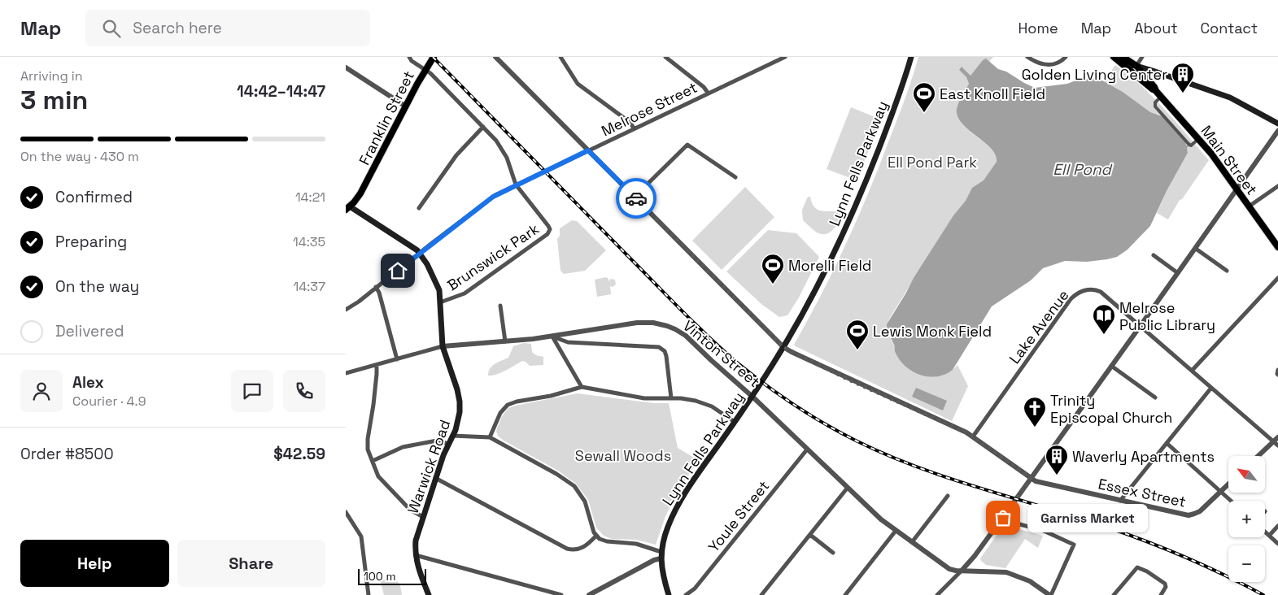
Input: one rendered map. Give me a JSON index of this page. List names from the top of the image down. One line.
{"streets":{"main road":["Franklin Street","Main Street","Lynn Fells Parkway","Warwick Road"],"street":["Melrose Street","Brunswick Park","Lake Avenue","Vinton Street","Essex Street","Youle Street"]},"crossings":[["Melrose Street","Brunswick Park"],["Melrose Street","Essex Street"],["Lynn Fells Parkway","Vinton Street"],["Lynn Fells Parkway","Essex Street"],["Lake Avenue","Essex Street"],["Vinton Street","Warwick Road"],["Vinton Street","Youle Street"]],"water":["Ell Pond"],"parks":["Ell Pond Park","Sewall Woods"],"places":{"building":["Golden Living Center","Waverly Apartments"],"sports":["East Knoll Field","Morelli Field","Lewis Monk Field"],"library":["Melrose Public Library"],"church":["Trinity Episcopal Church"],"other":["Garniss Market"]},"scale_bar":"100 m","north":"top left","page":{"header":"Map","search":"Search here","nav":["Home","Map","About","Contact"],"heading":["3 min","Arriving in","14:42–14:47"],"panel":["Alex","Courier · 4.9","Order #8500","$42.59"],"bar":"On the way · 430 m","list":[["Confirmed","14:21"],["Preparing","14:35"],["On the way","14:37"],"Delivered"],"map_buttons":["+","−"],"bubble":"Garniss Market","buttons":["Help","Share"],"scale":"100 m"}}
